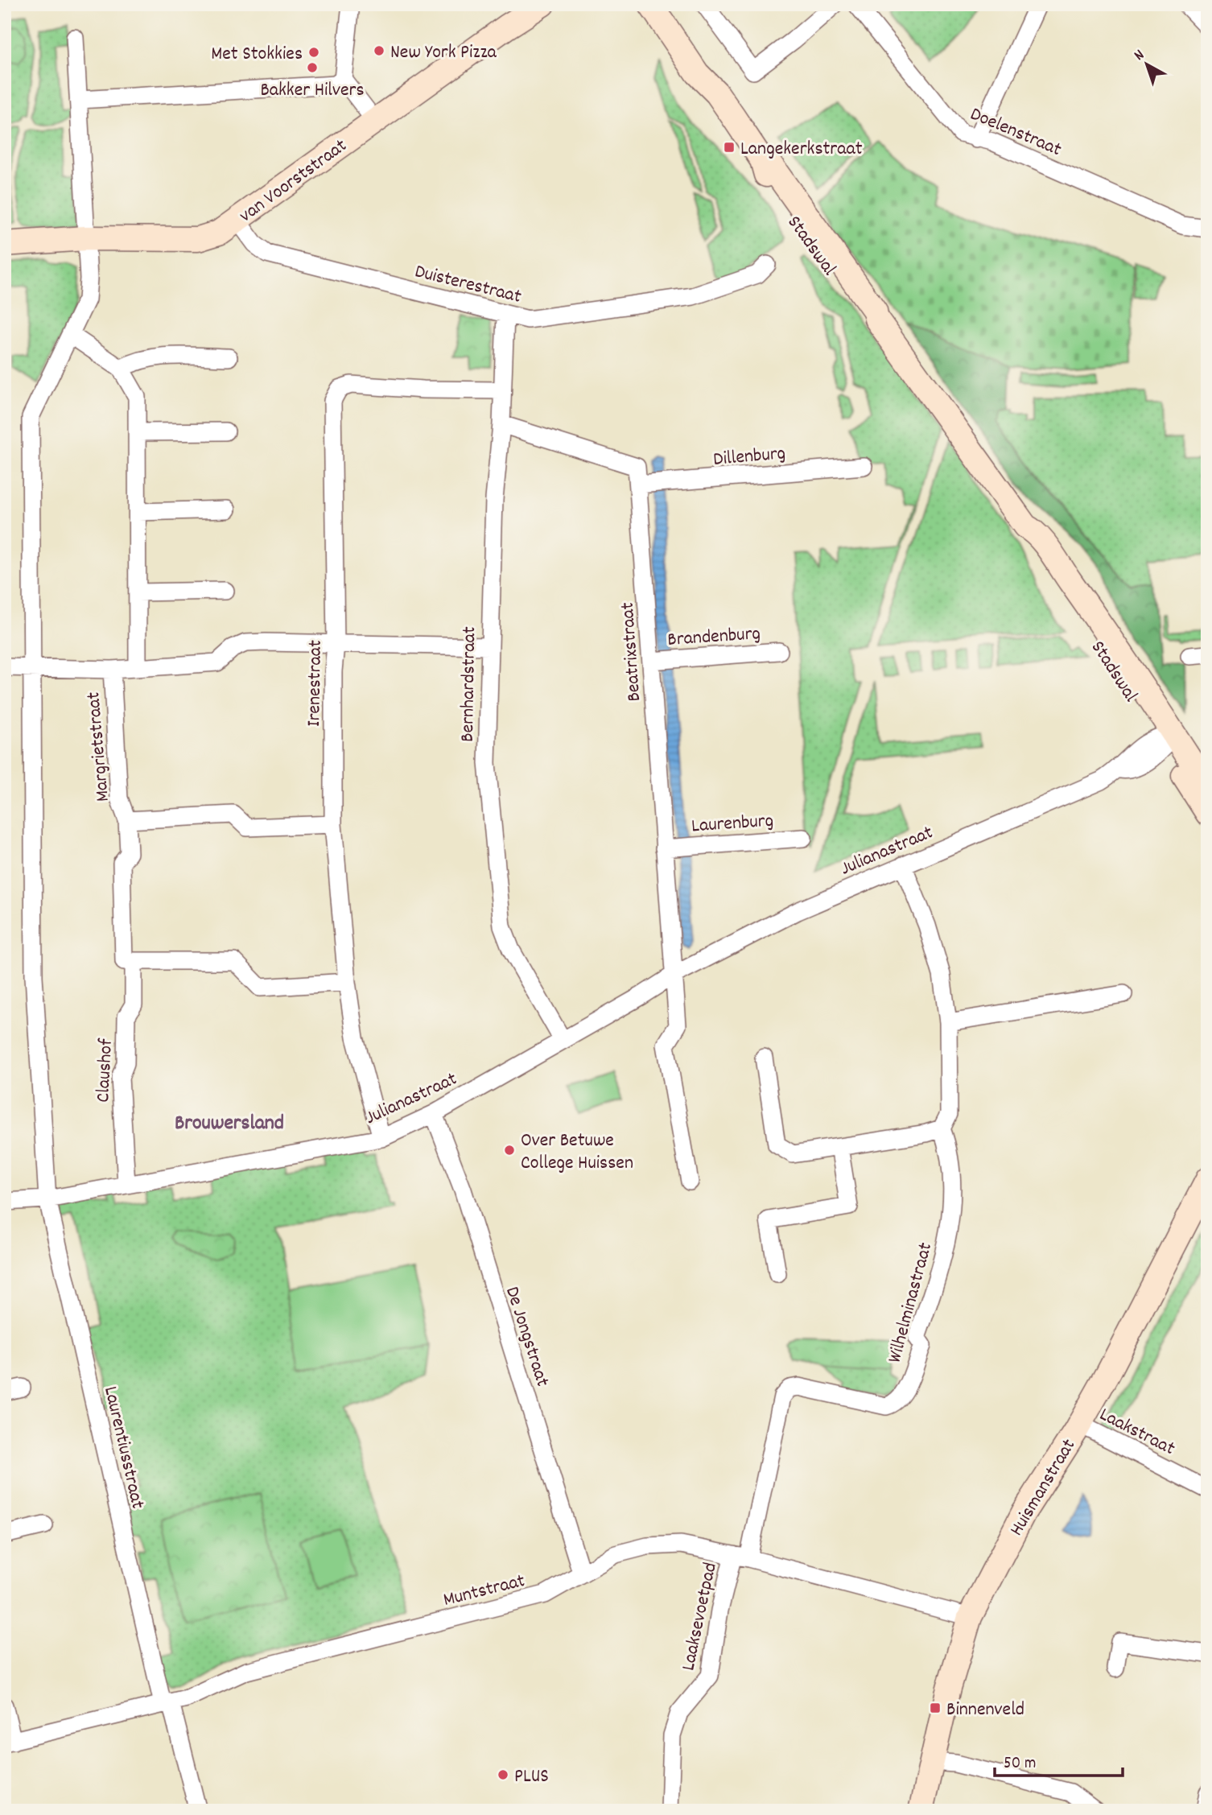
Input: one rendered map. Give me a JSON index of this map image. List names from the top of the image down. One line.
{"streets":{"street":["Doelenstraat","van Voorststraat","Stadswal","Duisterestraat","Dillenburg","Brandenburg","Beatrixstraat","Irenestraat","Bernhardstraat","Margrietstraat","Laurenburg","Julianastraat","Claushof","Wilhelminastraat","De Jongstraat","Laakstraat","Laurentiusstraat","Huismanstraat","Muntstraat","Laaksevoetpad"]},"crossings":[["van Voorststraat","Duisterestraat"],["van Voorststraat","Laurentiusstraat"],["Stadswal","Julianastraat"],["Duisterestraat","Bernhardstraat"],["Dillenburg","Beatrixstraat"],["Brandenburg","Beatrixstraat"],["Beatrixstraat","Bernhardstraat"],["Beatrixstraat","Laurenburg"],["Beatrixstraat","Julianastraat"],["Irenestraat","Bernhardstraat"],["Irenestraat","Margrietstraat"],["Irenestraat","Julianastraat"],["Bernhardstraat","Margrietstraat"],["Bernhardstraat","Julianastraat"],["Margrietstraat","Claushof"],["Margrietstraat","Laurentiusstraat"],["Julianastraat","Claushof"],["Julianastraat","De Jongstraat"],["Julianastraat","Laurentiusstraat"],["Wilhelminastraat","Muntstraat"],["Wilhelminastraat","Laaksevoetpad"],["De Jongstraat","Muntstraat"],["Laakstraat","Huismanstraat"],["Laurentiusstraat","Muntstraat"],["Huismanstraat","Muntstraat"],["Muntstraat","Laaksevoetpad"]],"districts":["Brouwersland"],"places":{"other":["New York Pizza","Met Stokkies","Bakker Hilvers","Over Betuwe College Huissen","PLUS"],"transit":["Langekerkstraat","Binnenveld"]},"scale_bar":"50 m","north":"top left"}
